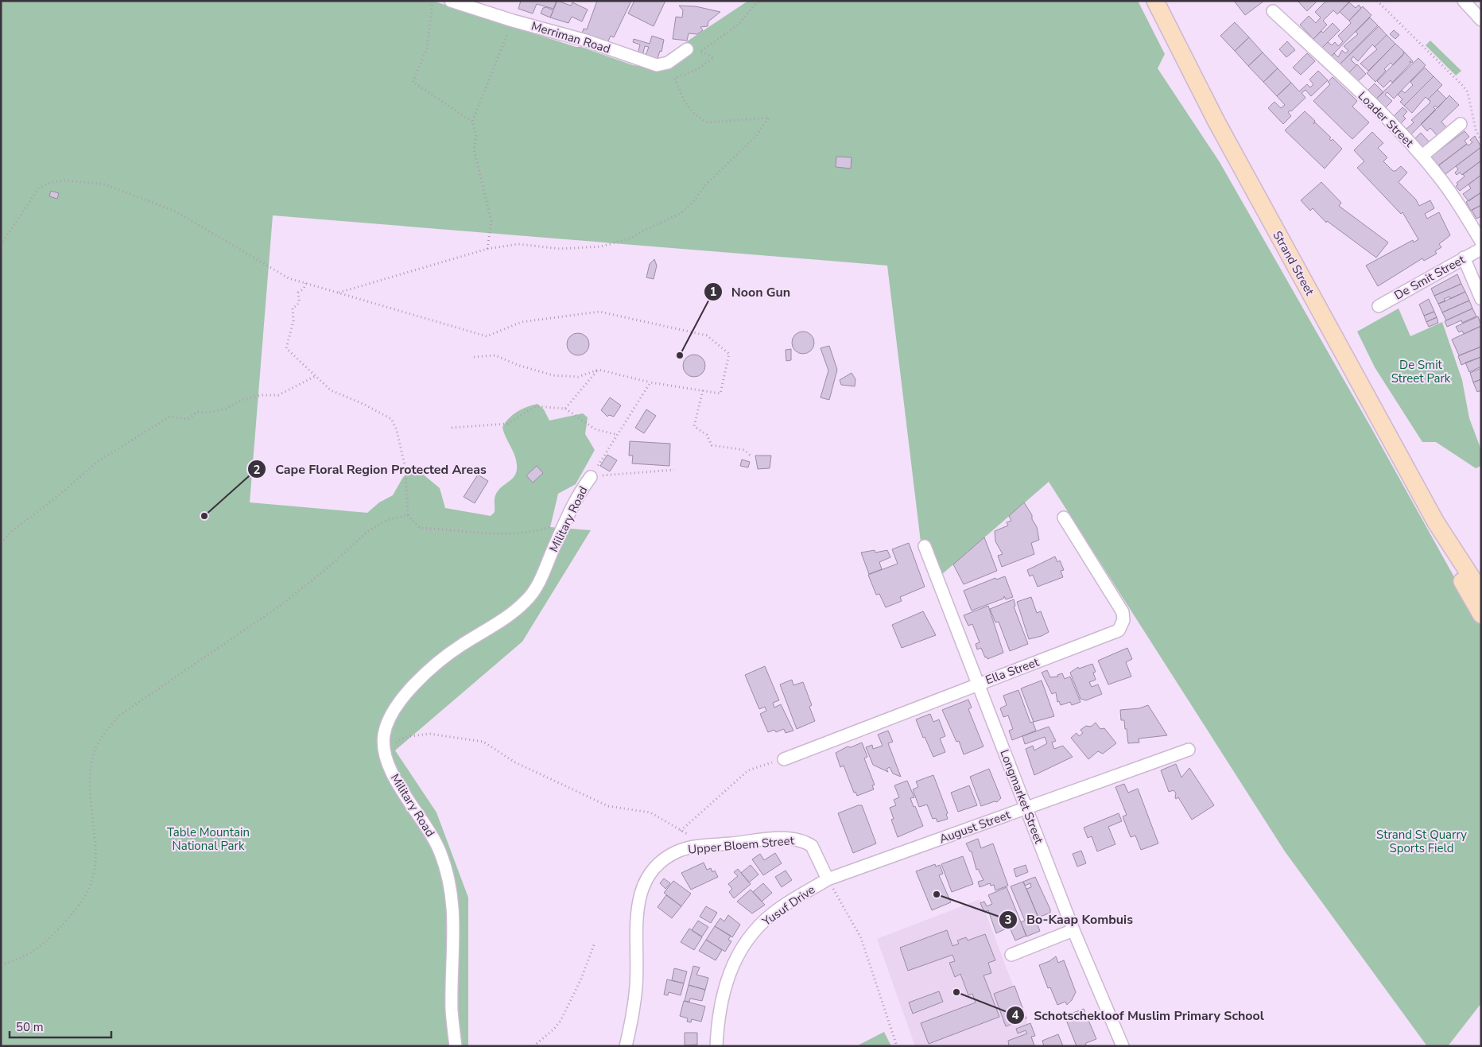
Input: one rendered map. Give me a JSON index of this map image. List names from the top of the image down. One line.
{"streets":{"street":["Merriman Road","Loader Street","Strand Street","De Smit Street","Military Road","Ella Street","Longmarket Street","August Street","Upper Bloem Street","Yusuf Drive"]},"crossings":[["Ella Street","Longmarket Street"],["Longmarket Street","August Street"],["August Street","Upper Bloem Street"],["August Street","Yusuf Drive"],["Upper Bloem Street","Yusuf Drive"]],"parks":["De Smit Street Park","Table Mountain National Park","Strand St Quarry Sports Field"],"places":["Noon Gun","Cape Floral Region Protected Areas","Bo-Kaap Kombuis","Schotschekloof Muslim Primary School"],"scale_bar":"50 m"}
